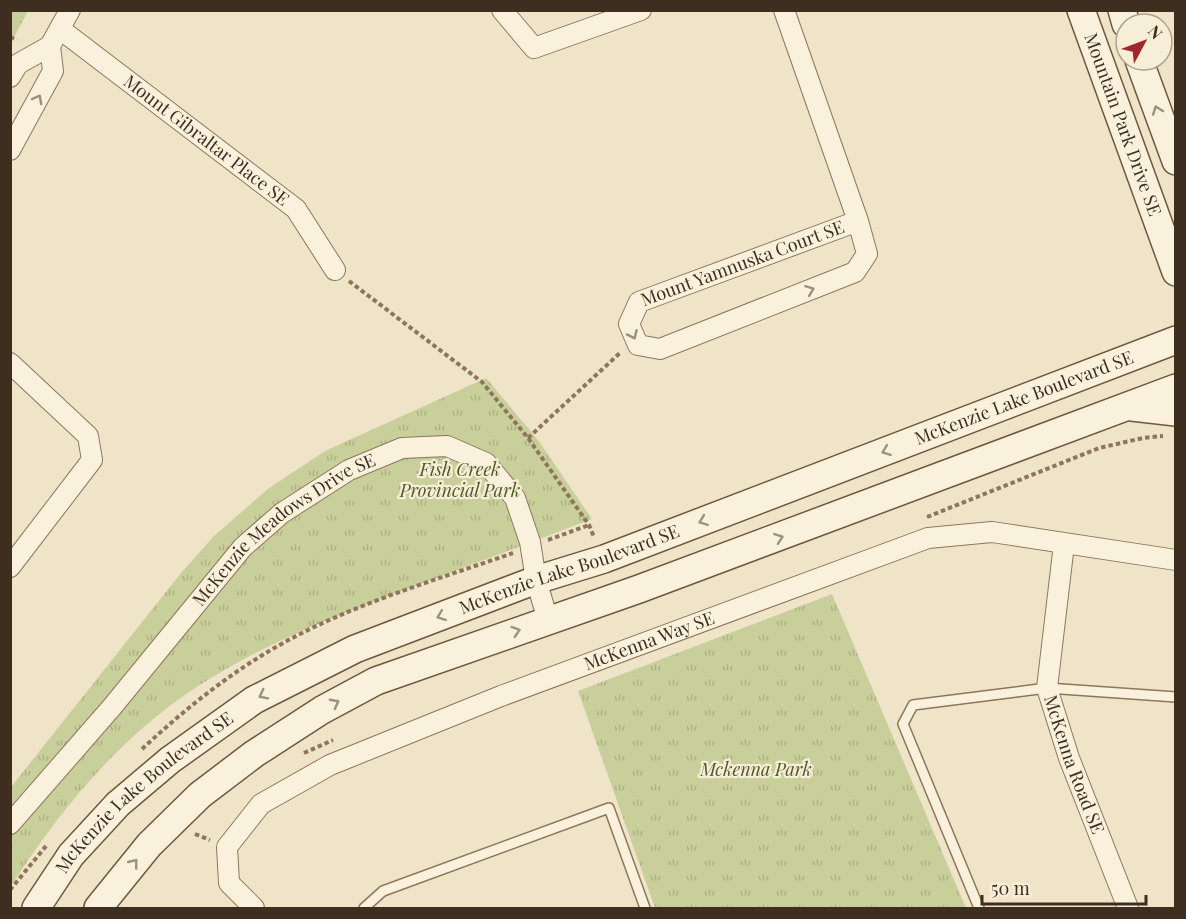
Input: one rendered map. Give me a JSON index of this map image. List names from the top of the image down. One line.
{"streets":{"main road":["Mountain Park Drive SE","McKenzie Lake Boulevard SE"],"street":["Mount Gibraltar Place SE","Mount Yamnuska Court SE","McKenzie Meadows Drive SE","McKenna Way SE","McKenna Road SE"]},"crossings":[["McKenzie Lake Boulevard SE","McKenzie Meadows Drive SE"],["McKenna Way SE","McKenna Road SE"]],"parks":["Fish Creek Provincial Park","Mckenna Park"],"scale_bar":"50 m","north":"top right"}
